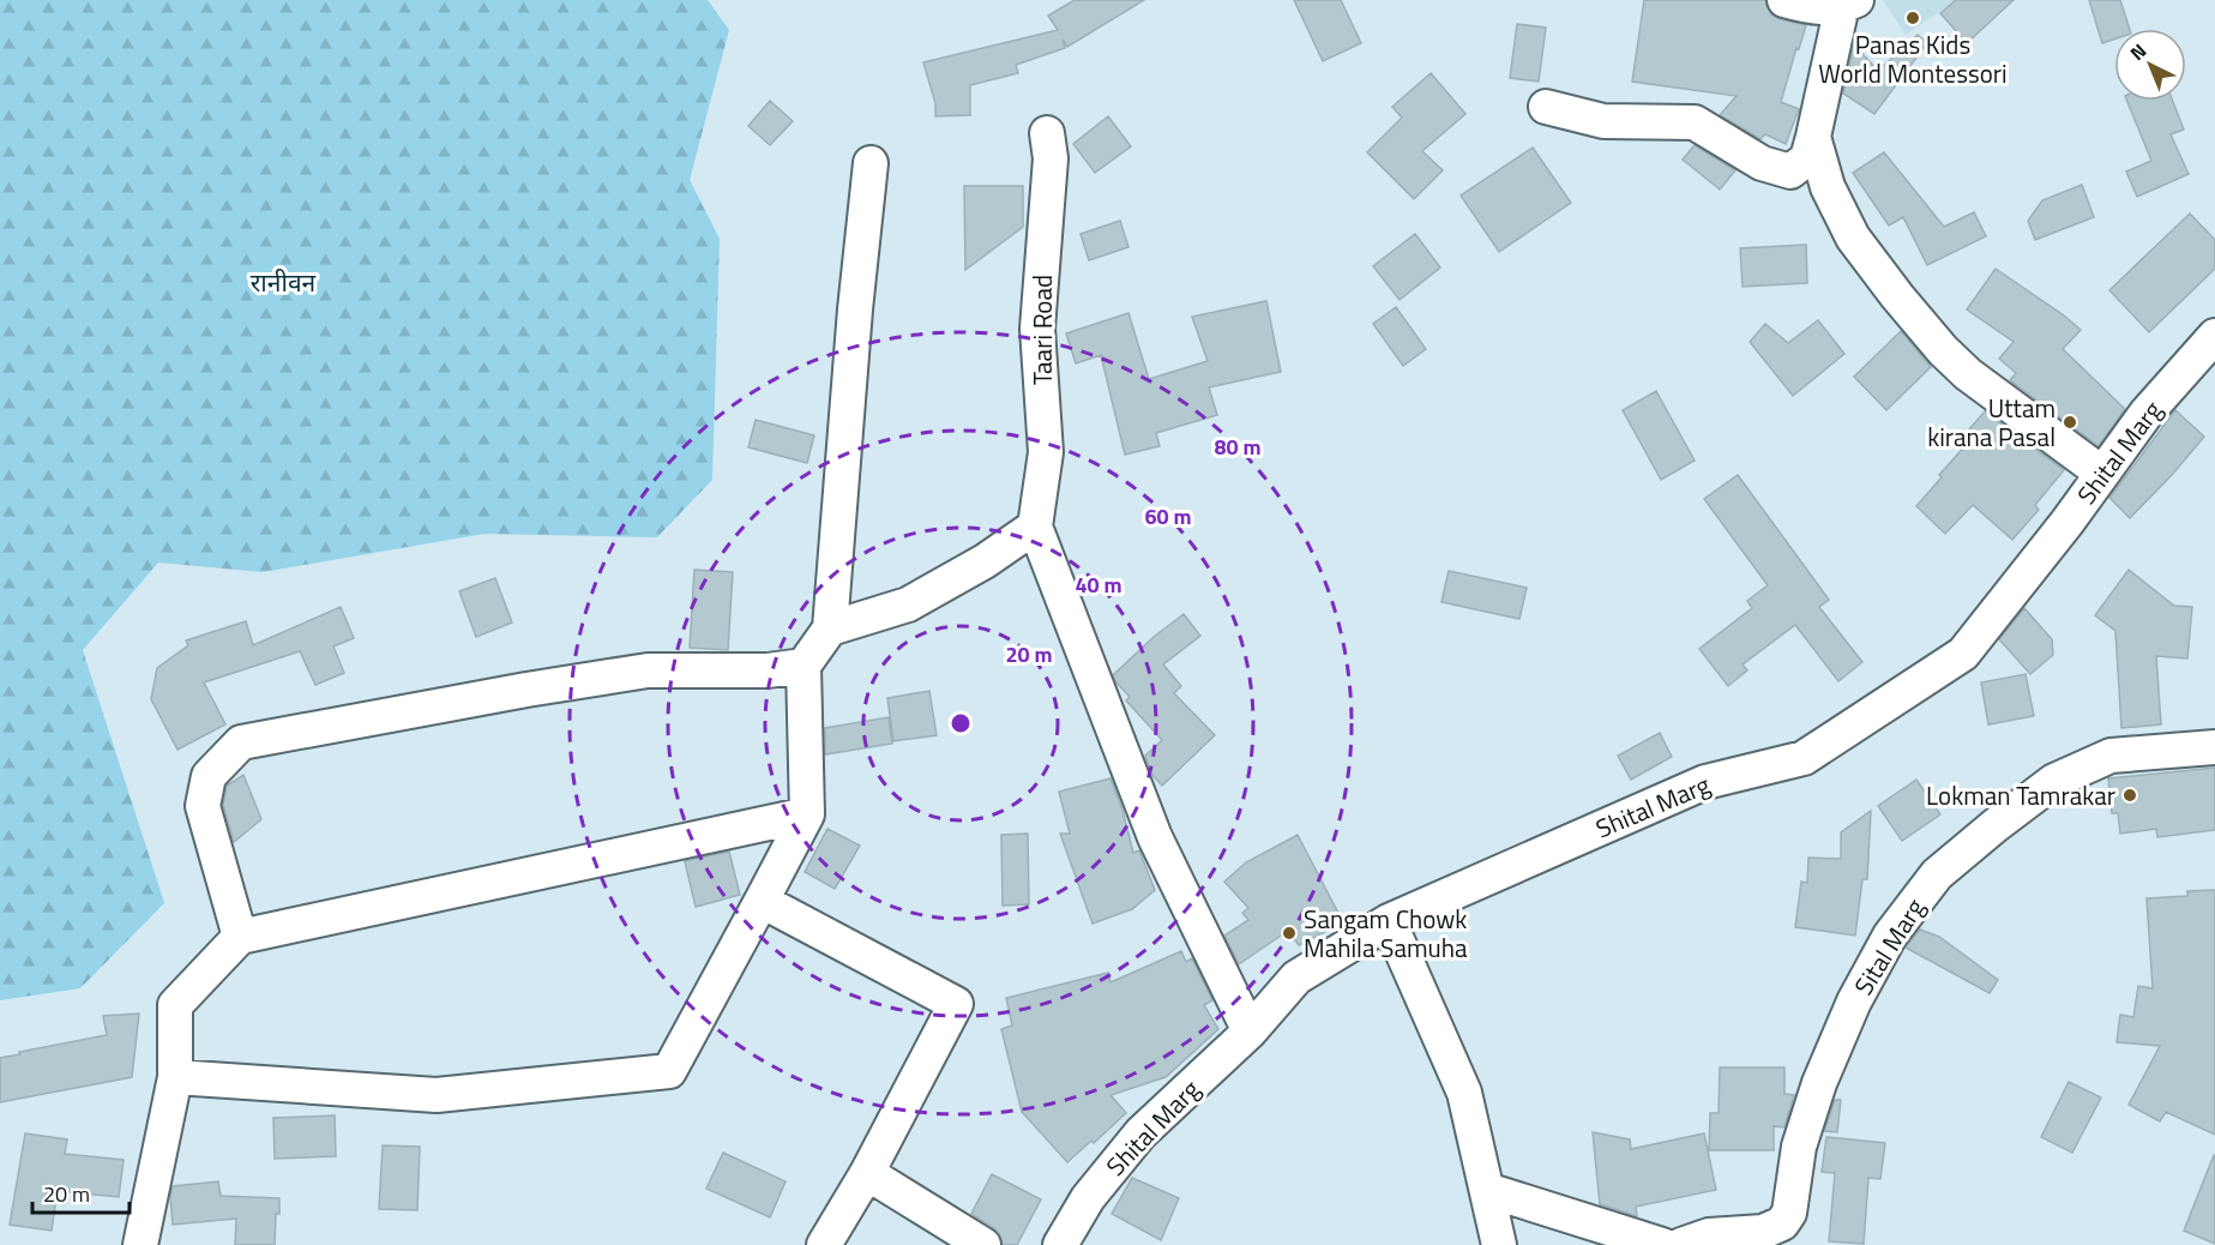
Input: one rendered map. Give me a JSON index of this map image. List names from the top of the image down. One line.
{"streets":{"street":["Taari Road","Shital Marg","Sital Marg"]},"parks":["रानीवन"],"places":["Panas Kids World Montessori","Uttam kirana Pasal","Lokman Tamrakar","Sangam Chowk Mahila Samuha"],"scale_bar":"20 m","north":"top left","rings":["80 m","60 m","40 m","20 m"]}
